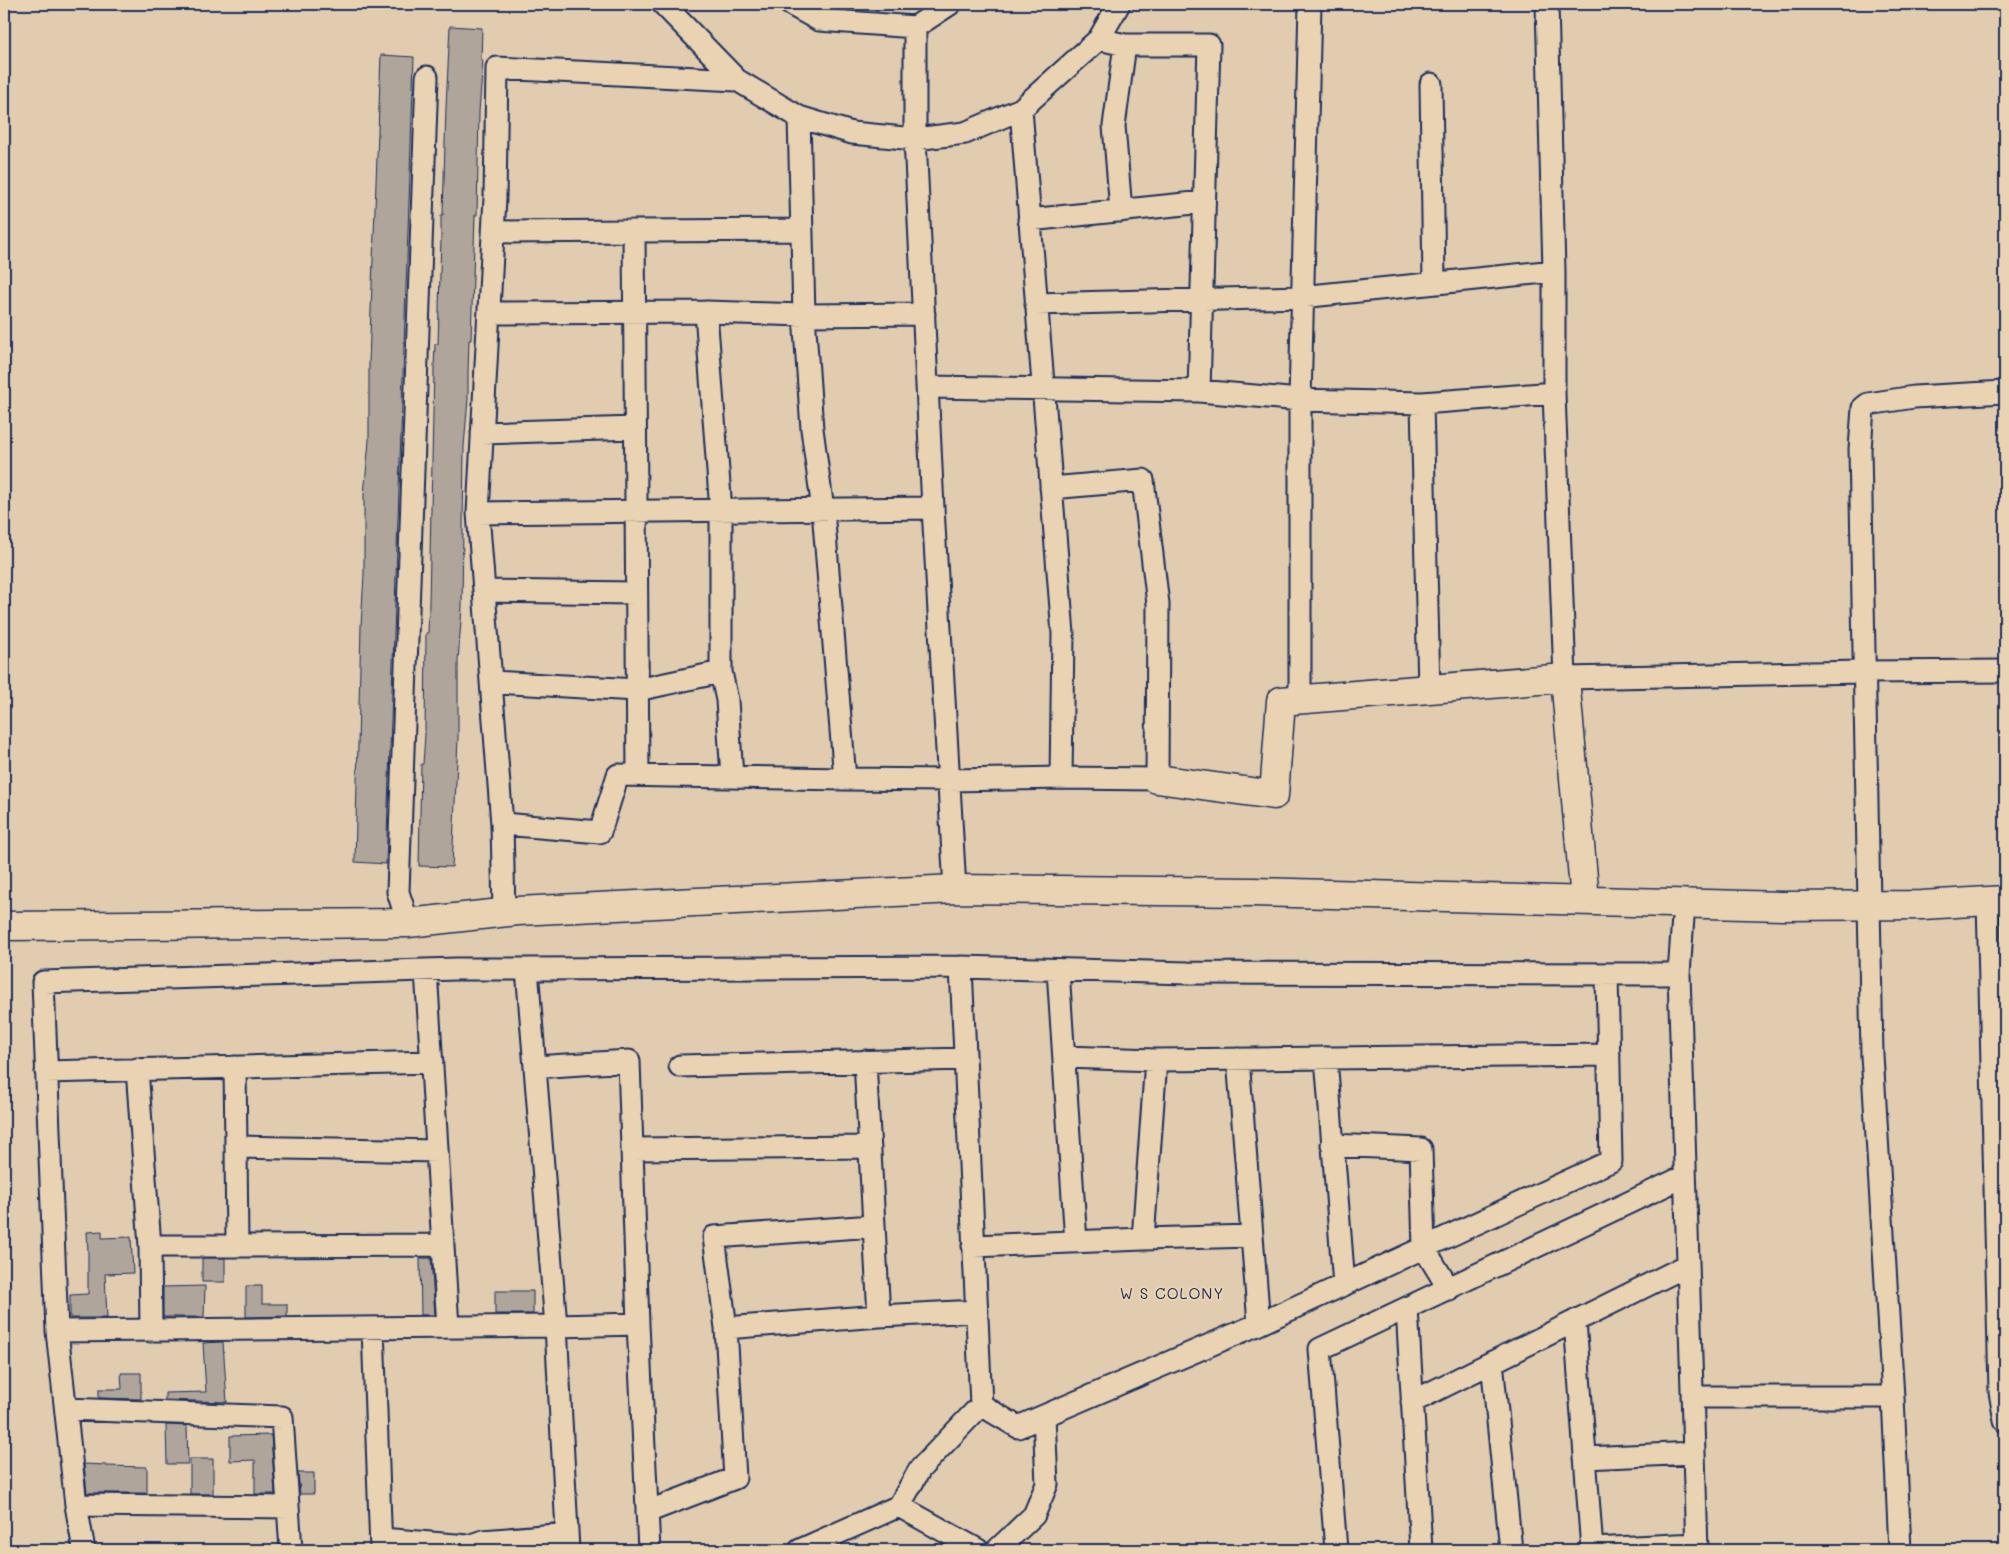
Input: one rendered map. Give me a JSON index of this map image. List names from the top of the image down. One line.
{"districts":["W S COLONY"]}
